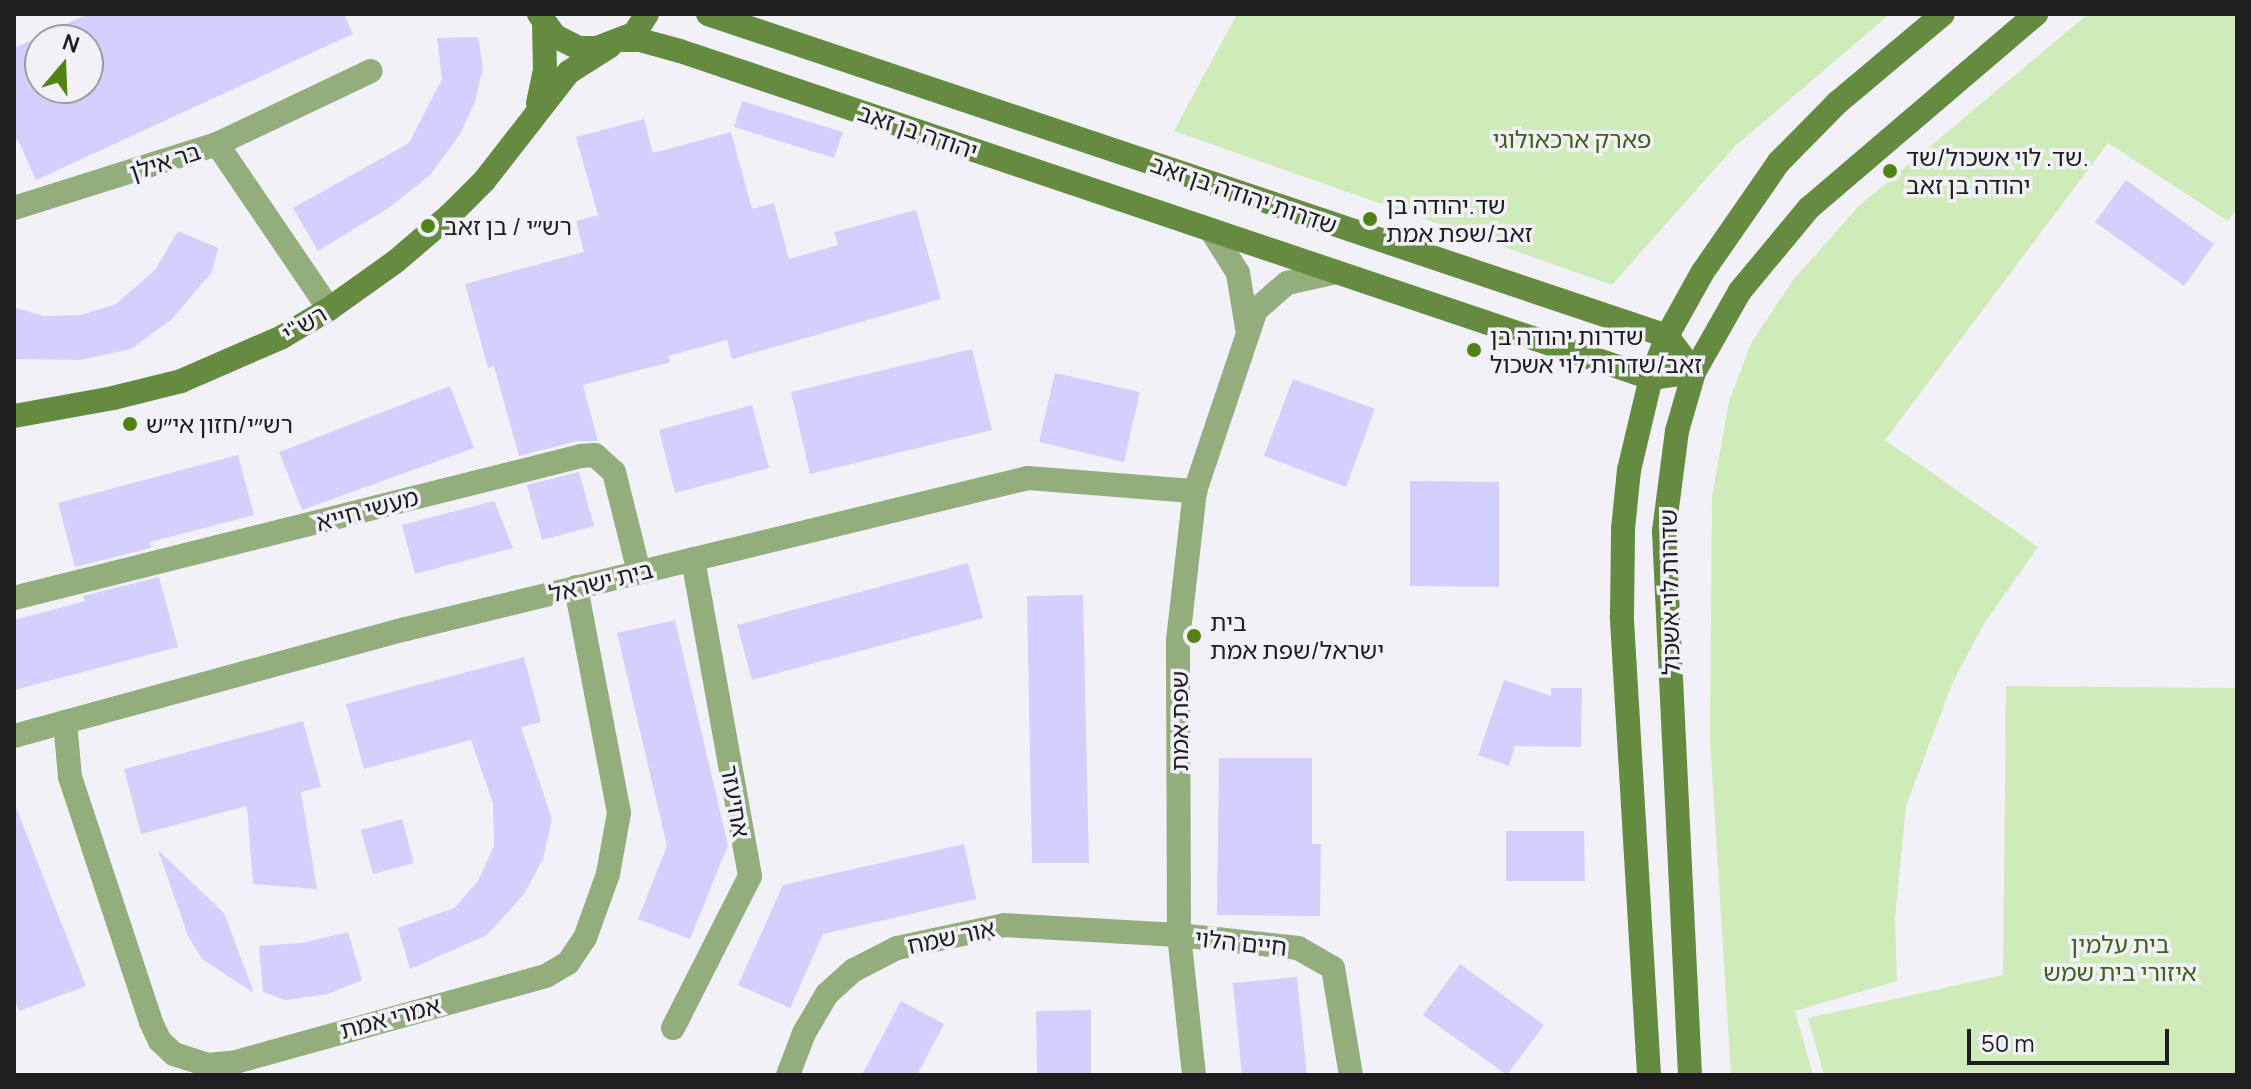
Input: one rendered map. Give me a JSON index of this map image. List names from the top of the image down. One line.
{"streets":{"main road":["יהודה בן זאב","שדרות יהודה בן זאב","רש\"י","שדרות לוי אשכול"],"street":["בר אילן","מעשי חייא","בית ישראל","שפת אמת","אחיעזר","אור שמח","חיים הלוי","אמרי אמת"]},"crossings":[["יהודה בן זאב","שדרות יהודה בן זאב"],["יהודה בן זאב","רש\"י"],["יהודה בן זאב","שפת אמת"],["בר אילן","רש\"י"],["שדרות יהודה בן זאב","שדרות לוי אשכול"],["שדרות יהודה בן זאב","שפת אמת"],["מעשי חייא","בית ישראל"],["בית ישראל","שפת אמת"],["בית ישראל","אחיעזר"],["בית ישראל","אמרי אמת"],["שפת אמת","אור שמח"],["שפת אמת","חיים הלוי"],["אור שמח","חיים הלוי"]],"parks":["פארק ארכאולוגי","בית עלמין איזורי בית שמש"],"places":["שד. לוי אשכול/שד. יהודה בן זאב","שד.יהודה בן זאב/שפת אמת","רש״י / בן זאב","שדרות יהודה בן זאב/שדרות לוי אשכול","רש״י/חזון אי״ש","בית ישראל/שפת אמת"],"scale_bar":"50 m","north":"top"}
